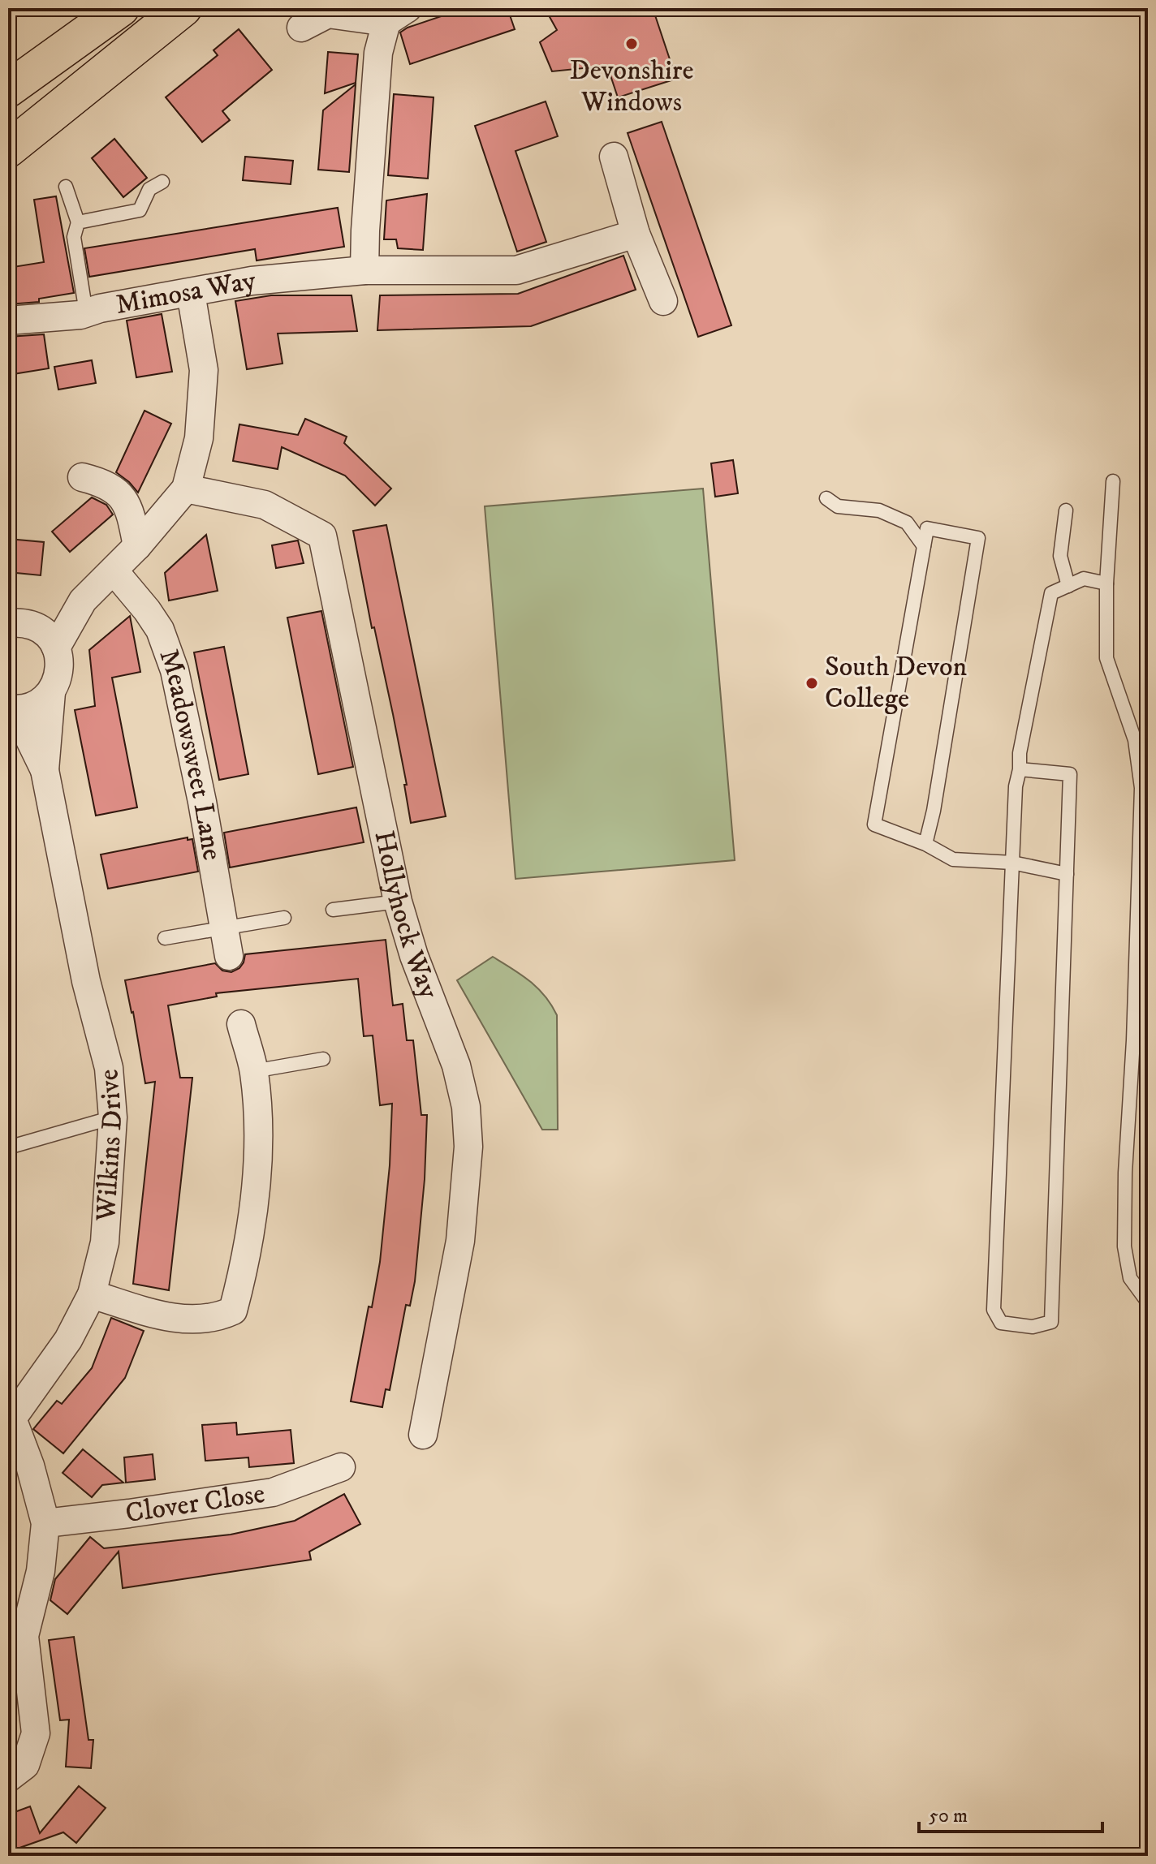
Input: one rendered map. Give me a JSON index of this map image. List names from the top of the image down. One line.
{"streets":{"street":["Mimosa Way","Meadowsweet Lane","Hollyhock Way","Wilkins Drive","Clover Close"]},"places":["Devonshire Windows","South Devon College"],"scale_bar":"50 m"}
